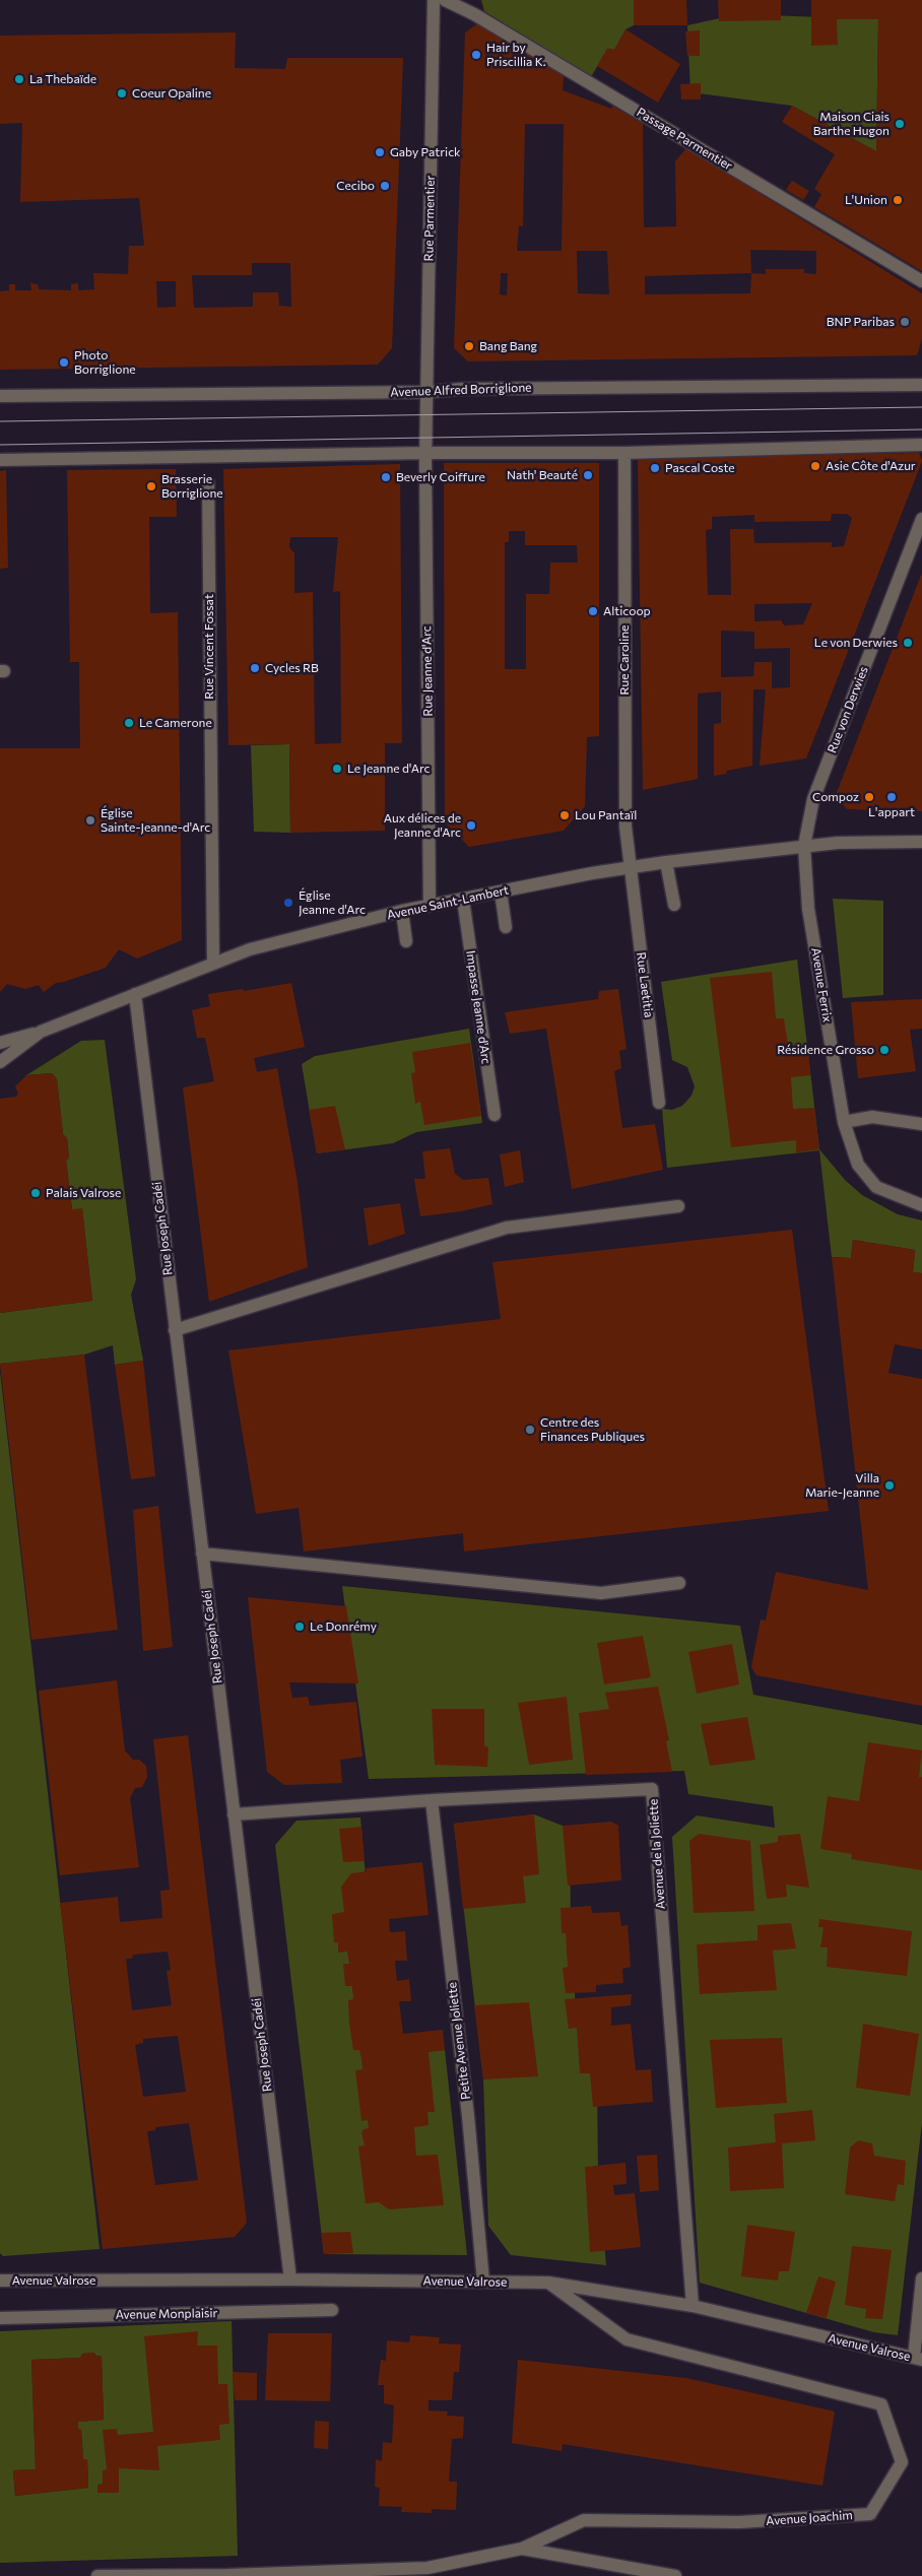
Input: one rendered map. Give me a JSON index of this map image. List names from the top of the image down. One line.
{"streets":{"street":["Passage Parmentier","Rue Parmentier","Avenue Alfred Borriglione","Rue Vincent Fossat","Rue Caroline","Rue Jeanne d'Arc","Rue von Derwies","Avenue Saint-Lambert","Rue Laetitia","Avenue Ferrix","Impasse Jeanne d'Arc","Rue Joseph Cadéi","Avenue de la Joliette","Petite Avenue Joliette","Avenue Valrose","Avenue Monplaisir","Avenue Joachim"]},"crossings":[["Rue Parmentier","Avenue Alfred Borriglione"],["Rue Parmentier","Rue Jeanne d'Arc"],["Rue Vincent Fossat","Avenue Saint-Lambert"],["Rue Caroline","Avenue Saint-Lambert"],["Rue Caroline","Rue Laetitia"],["Rue Jeanne d'Arc","Avenue Saint-Lambert"],["Rue von Derwies","Avenue Saint-Lambert"],["Rue von Derwies","Avenue Ferrix"],["Avenue Saint-Lambert","Rue Laetitia"],["Avenue Saint-Lambert","Avenue Ferrix"],["Avenue Saint-Lambert","Impasse Jeanne d'Arc"],["Avenue Saint-Lambert","Rue Joseph Cadéi"],["Rue Joseph Cadéi","Avenue de la Joliette"],["Rue Joseph Cadéi","Avenue Valrose"],["Avenue de la Joliette","Petite Avenue Joliette"],["Avenue de la Joliette","Avenue Valrose"],["Petite Avenue Joliette","Avenue Valrose"],["Avenue Valrose","Avenue Joachim"]],"places":["Hair by Priscillia K.","La Thebaïde","Coeur Opaline","Maison Ciais Barthe Hugon","Gaby Patrick","Cecibo","L'Union","BNP Paribas","Bang Bang","Photo Borriglione","Asie Côte d'Azur","Pascal Coste","Nath' Beauté","Beverly Coiffure","Brasserie Borriglione","Alticoop","Le von Derwies","Cycles RB","Le Camerone","Le Jeanne d'Arc","Compoz","L'appart","Lou Pantaïl","Église Sainte-Jeanne-d'Arc","Aux délices de Jeanne d'Arc","Église Jeanne d'Arc","Résidence Grosso","Palais Valrose","Centre des Finances Publiques","Villa Marie-Jeanne","Le Donrémy"]}
